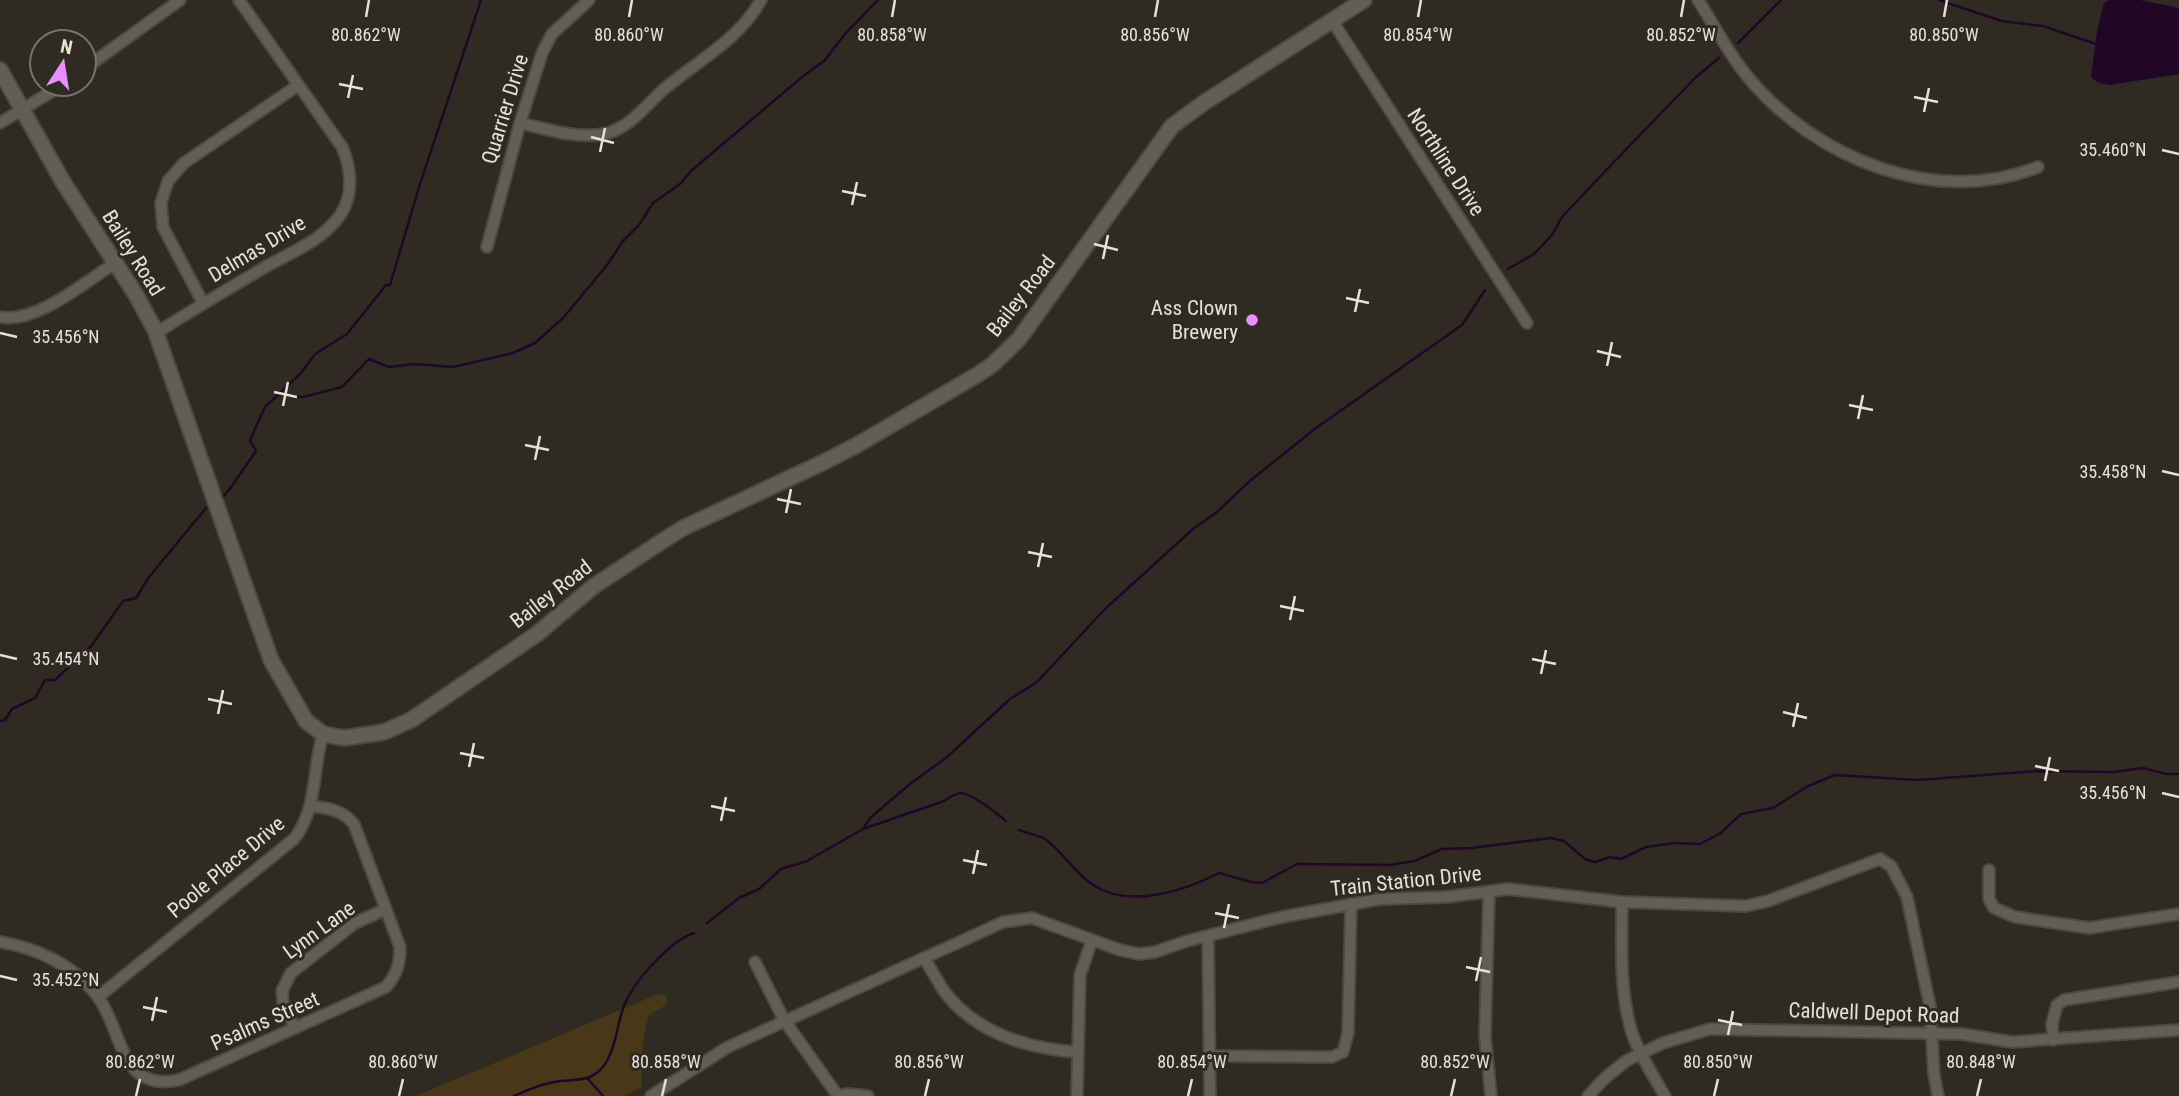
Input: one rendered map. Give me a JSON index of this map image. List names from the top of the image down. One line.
{"streets":{"street":["Quarrier Drive","Northline Drive","Delmas Drive","Bailey Road","Poole Place Drive","Train Station Drive","Lynn Lane","Caldwell Depot Road","Psalms Street"]},"crossings":[["Northline Drive","Bailey Road"],["Delmas Drive","Bailey Road"],["Bailey Road","Poole Place Drive"],["Poole Place Drive","Psalms Street"],["Train Station Drive","Caldwell Depot Road"],["Lynn Lane","Psalms Street"]],"places":["Ass Clown Brewery"],"north":"top","coordinates":["80.862°W","80.860°W","80.858°W","80.856°W","80.854°W","80.852°W","80.850°W","35.460°N","35.456°N","35.458°N","35.454°N","35.452°N","80.848°W"]}
